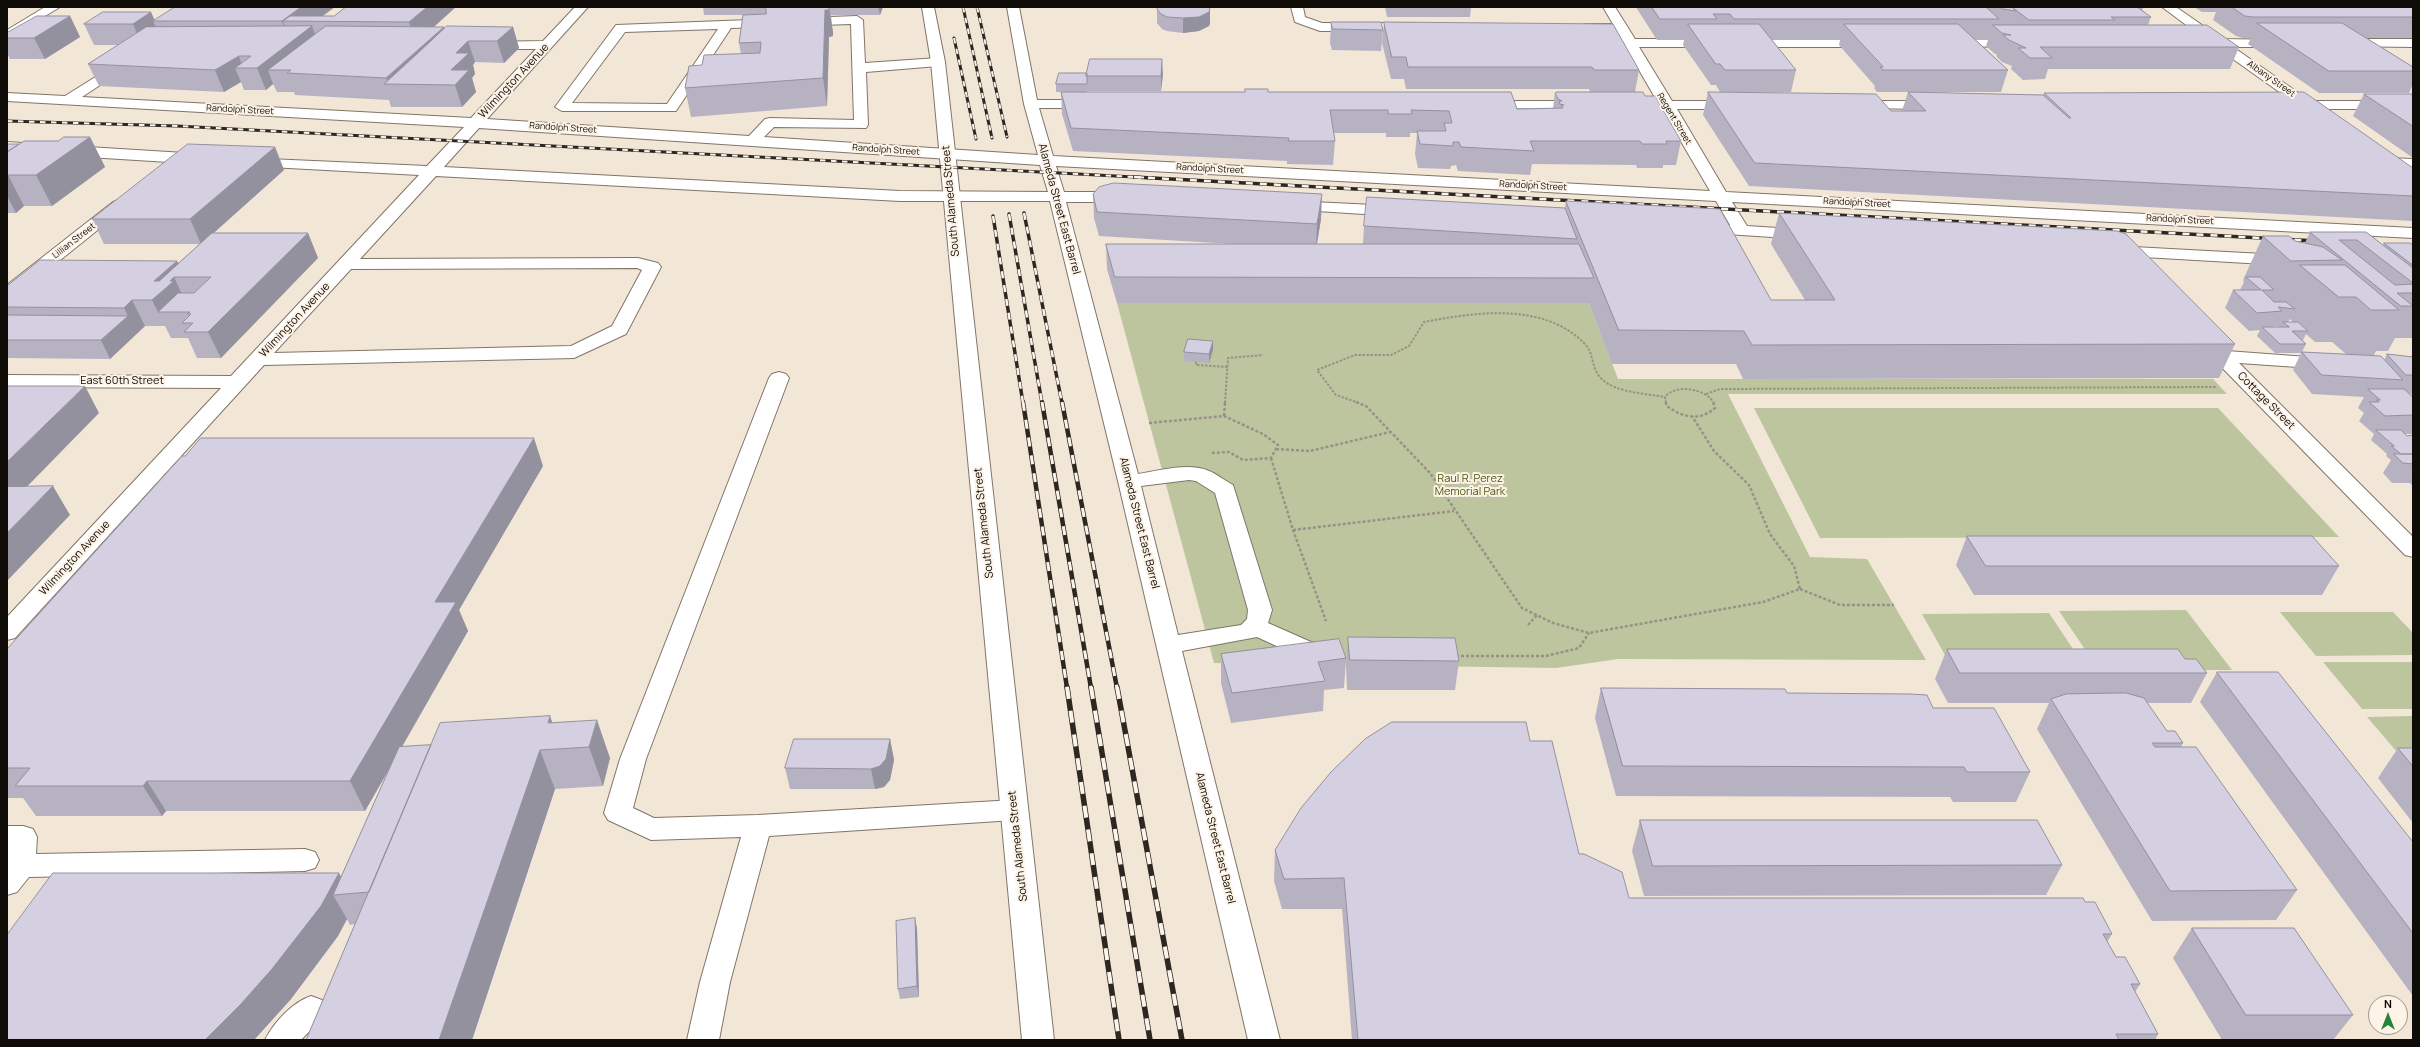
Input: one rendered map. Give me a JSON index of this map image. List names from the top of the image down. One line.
{"streets":{"street":["Albany Street","Wilmington Avenue","Randolph Street","Regent Street","South Alameda Street","Alameda Street East Barrel","Lillian Street","East 60th Street","Cottage Street"]},"crossings":[["Wilmington Avenue","Randolph Street"],["Wilmington Avenue","East 60th Street"],["Randolph Street","Regent Street"],["Randolph Street","South Alameda Street"],["Randolph Street","Alameda Street East Barrel"]],"parks":["Raul R. Perez Memorial Park"],"north":"top"}
